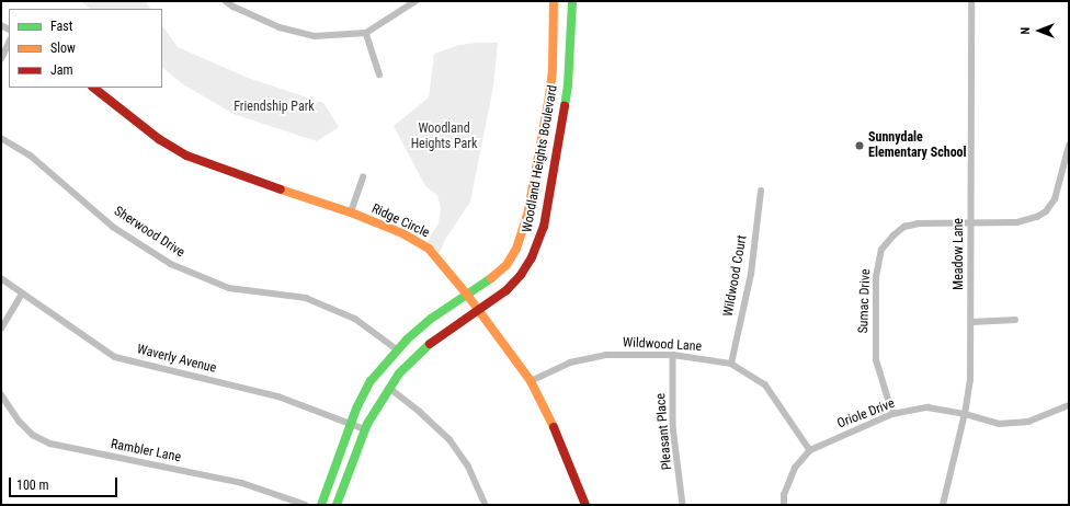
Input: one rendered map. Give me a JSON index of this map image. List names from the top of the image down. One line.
{"streets":{"street":["Woodland Heights Boulevard","Ridge Circle","Sherwood Drive","Meadow Lane","Wildwood Court","Sumac Drive","Wildwood Lane","Waverly Avenue","Oriole Drive","Pleasant Place","Rambler Lane"]},"crossings":[["Woodland Heights Boulevard","Ridge Circle"],["Woodland Heights Boulevard","Sherwood Drive"],["Woodland Heights Boulevard","Waverly Avenue"],["Ridge Circle","Wildwood Lane"],["Meadow Lane","Sumac Drive"],["Meadow Lane","Oriole Drive"],["Wildwood Court","Wildwood Lane"],["Sumac Drive","Oriole Drive"],["Wildwood Lane","Oriole Drive"],["Wildwood Lane","Pleasant Place"]],"parks":["Friendship Park","Woodland Heights Park"],"places":["Sunnydale Elementary School"],"legend":["Fast","Slow","Jam"],"scale_bar":"100 m","north":"left"}
